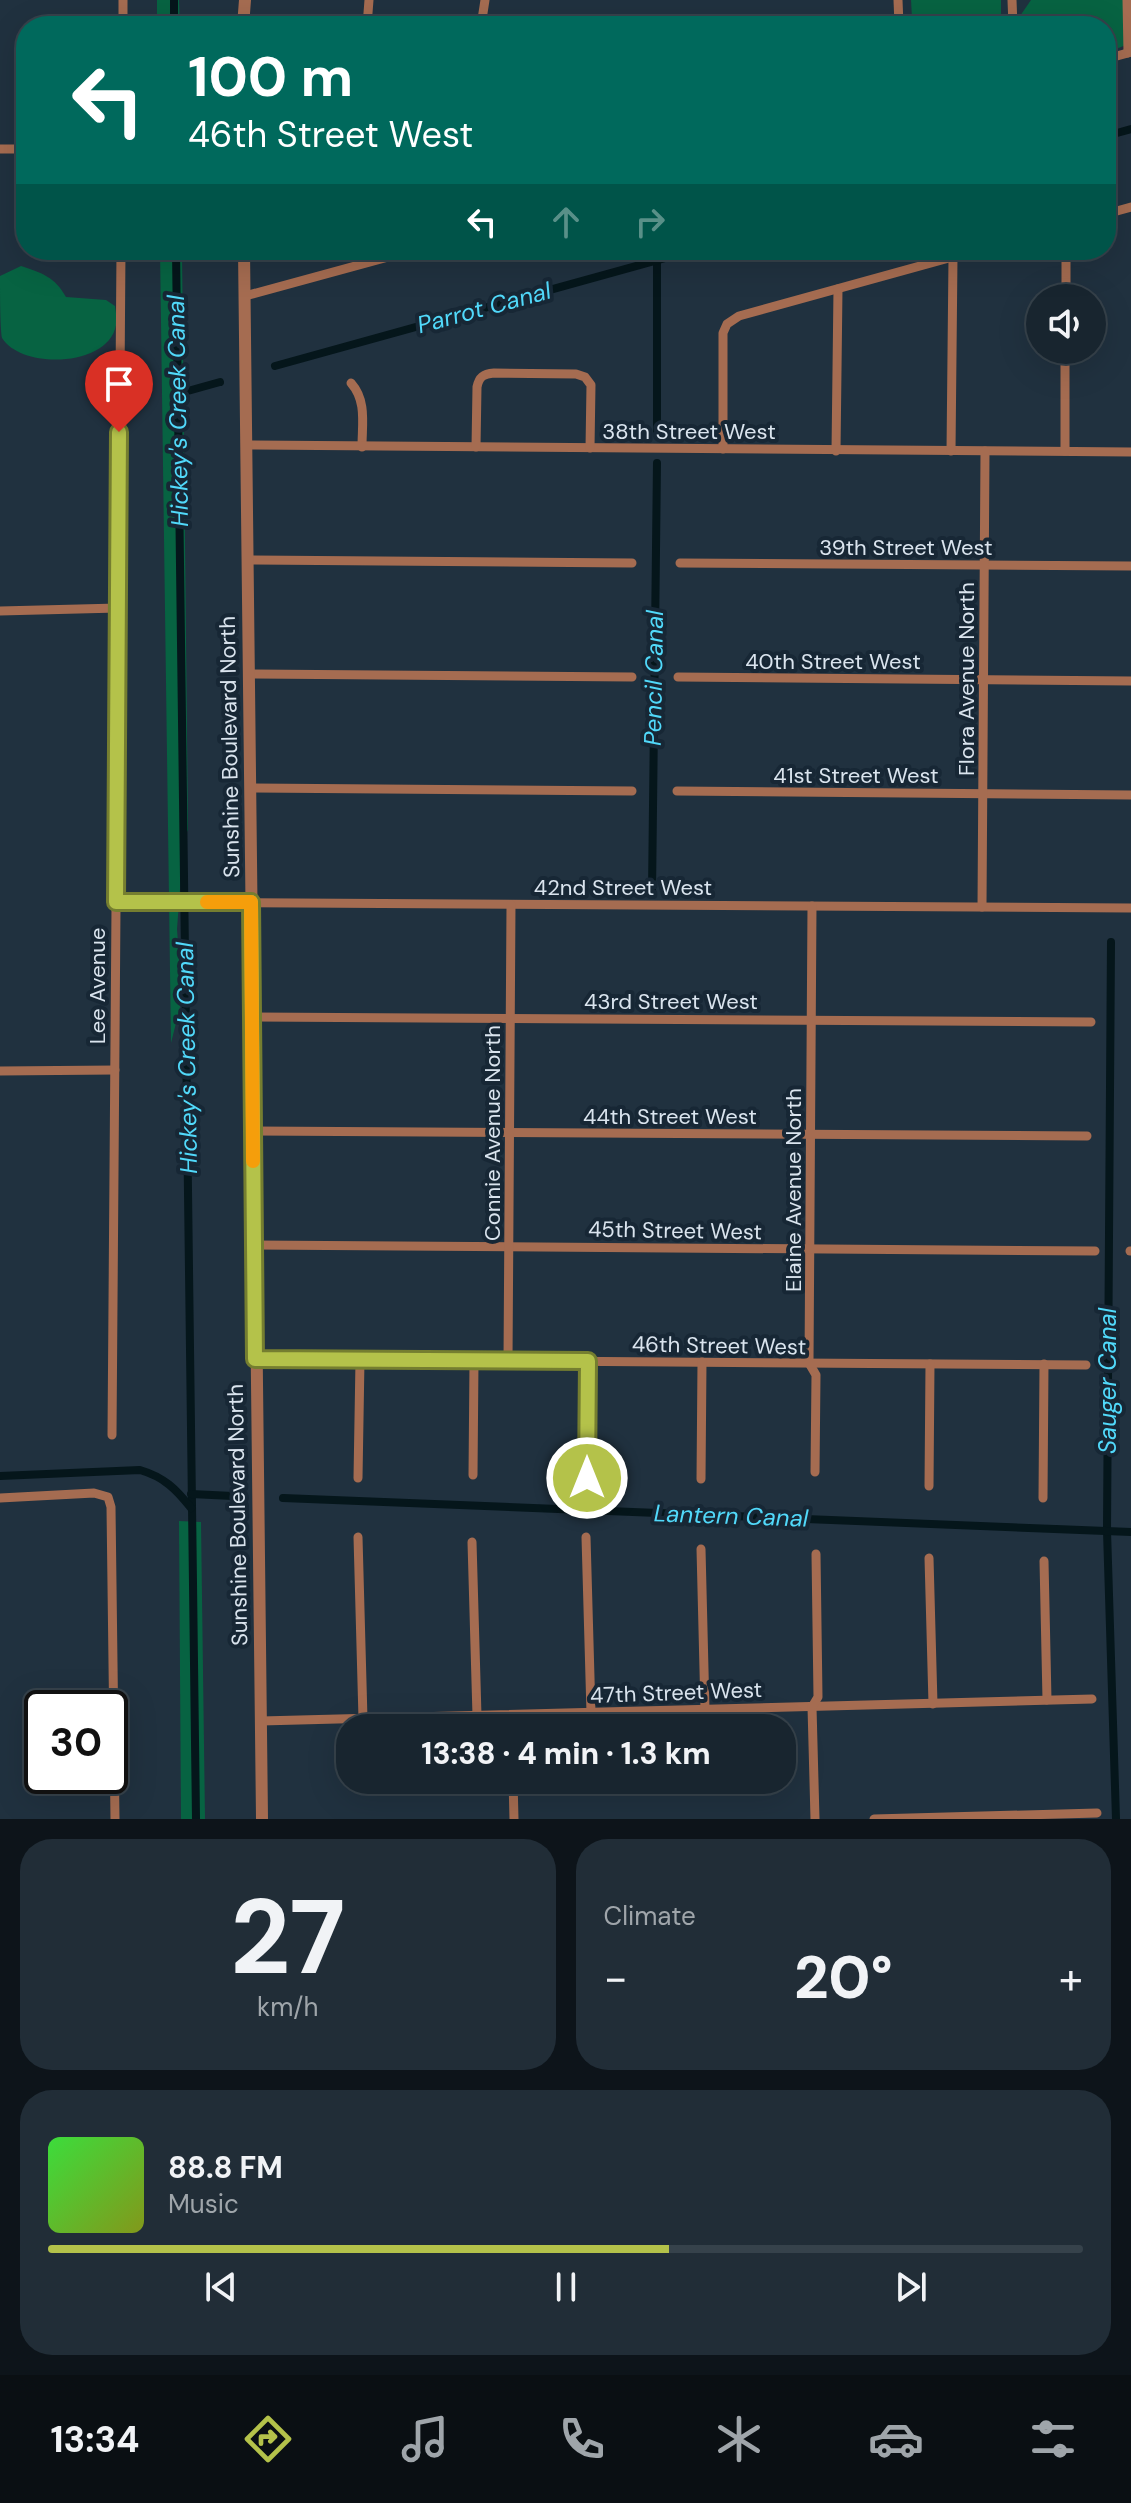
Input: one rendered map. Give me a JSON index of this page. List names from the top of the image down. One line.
{"streets":{"street":["38th Street West","39th Street West","40th Street West","Flora Avenue North","Sunshine Boulevard North","41st Street West","42nd Street West","Lee Avenue","43rd Street West","44th Street West","Connie Avenue North","Elaine Avenue North","45th Street West","46th Street West","47th Street West"]},"crossings":[["38th Street West","Flora Avenue North"],["38th Street West","Sunshine Boulevard North"],["39th Street West","Flora Avenue North"],["40th Street West","Flora Avenue North"],["Flora Avenue North","41st Street West"],["Flora Avenue North","42nd Street West"],["Sunshine Boulevard North","42nd Street West"],["Sunshine Boulevard North","43rd Street West"],["Sunshine Boulevard North","44th Street West"],["Sunshine Boulevard North","45th Street West"],["Sunshine Boulevard North","46th Street West"],["Sunshine Boulevard North","47th Street West"],["42nd Street West","Lee Avenue"],["42nd Street West","Connie Avenue North"],["42nd Street West","Elaine Avenue North"],["43rd Street West","Connie Avenue North"],["43rd Street West","Elaine Avenue North"],["44th Street West","Connie Avenue North"],["44th Street West","Elaine Avenue North"],["Connie Avenue North","45th Street West"],["Connie Avenue North","46th Street West"],["Elaine Avenue North","45th Street West"],["Elaine Avenue North","46th Street West"]],"water":["Parrot Canal","Hickey's Creek Canal","Pencil Canal","Sauger Canal","Lantern Canal"],"page":{"turn":["100 m","46th Street West"],"limit":"30","trip":"13:38 · 4 min · 1.3 km","tile":[["27","km/h"],"Climate"],"heat":["−","20°","+"],"song":["88.8 FM","Music"],"tabs":"13:34"}}
